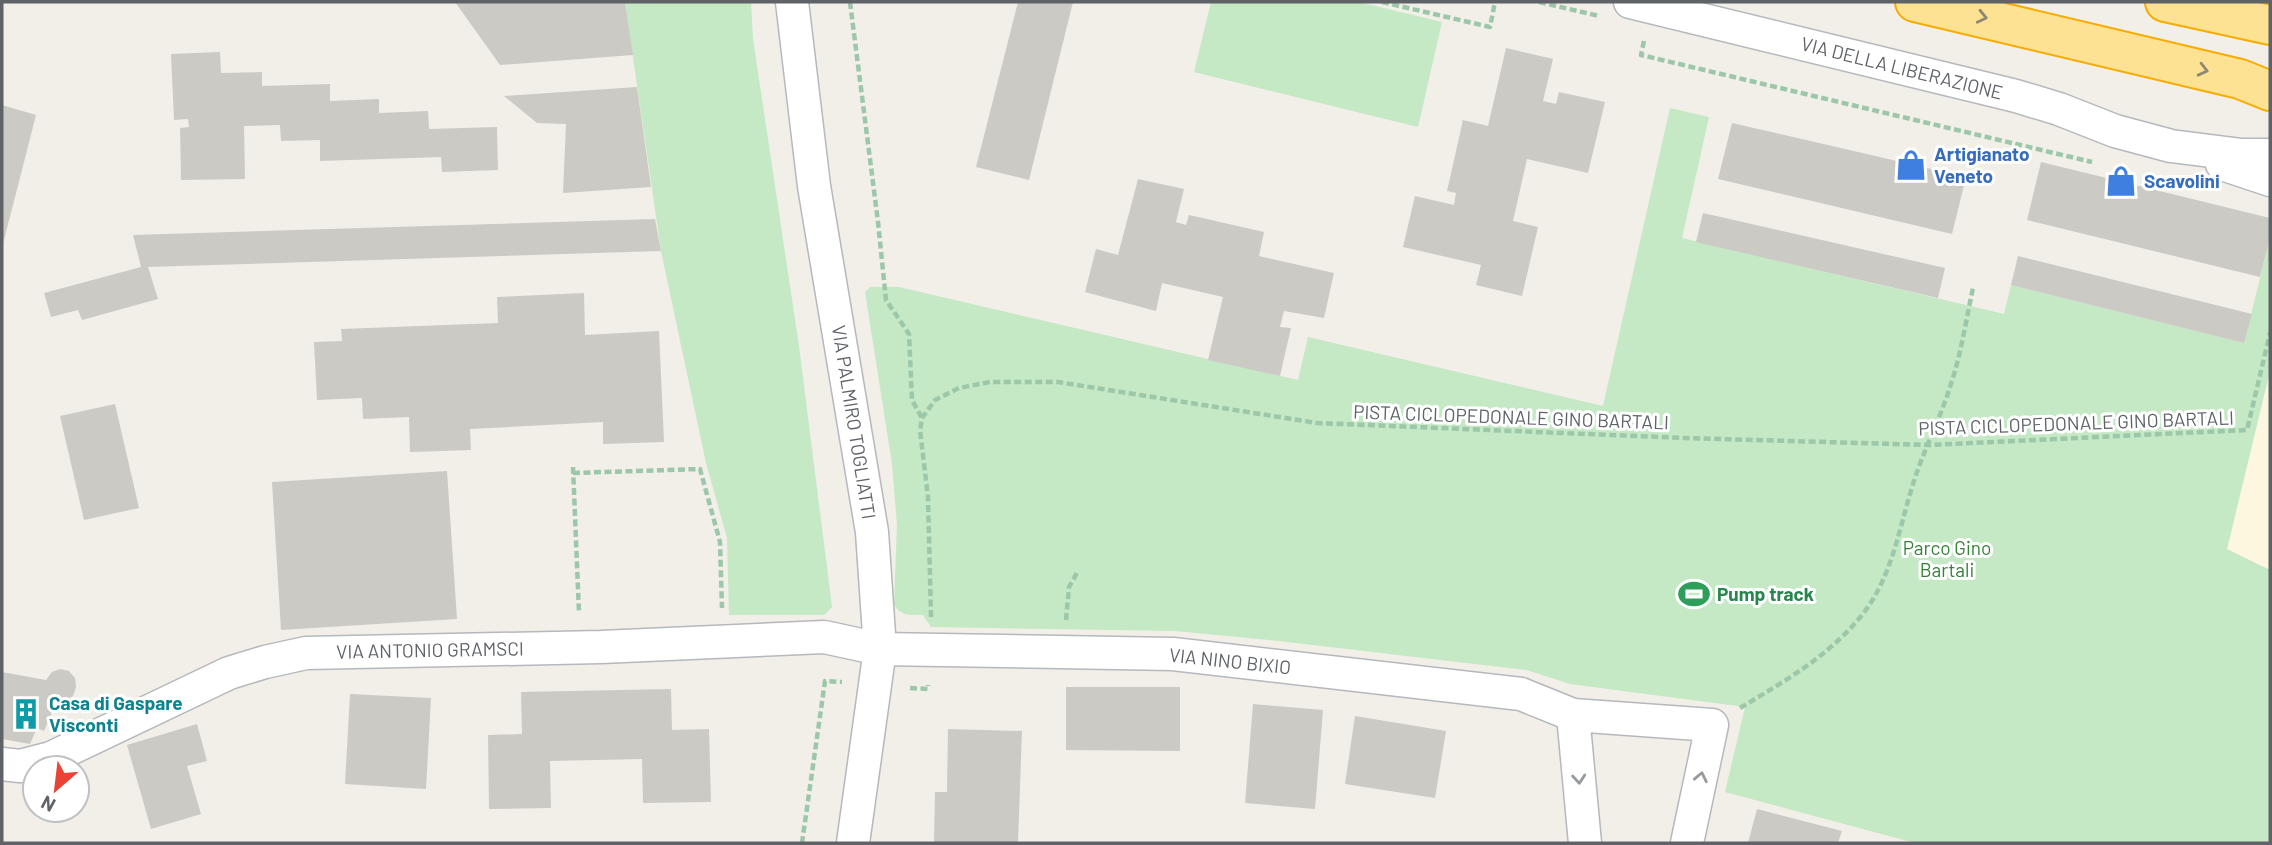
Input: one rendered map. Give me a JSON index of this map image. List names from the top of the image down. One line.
{"streets":{"street":["VIA DELLA LIBERAZIONE","VIA PALMIRO TOGLIATTI","VIA ANTONIO GRAMSCI","VIA NINO BIXIO"],"path":["PISTA CICLOPEDONALE GINO BARTALI"]},"crossings":[["VIA PALMIRO TOGLIATTI","VIA ANTONIO GRAMSCI"],["VIA PALMIRO TOGLIATTI","VIA NINO BIXIO"],["VIA ANTONIO GRAMSCI","VIA NINO BIXIO"]],"parks":["Parco Gino Bartali"],"places":{"shop":["Artigianato Veneto","Scavolini"],"sports":["Pump track"],"building":["Casa di Gaspare Visconti"]},"north":"bottom left"}
